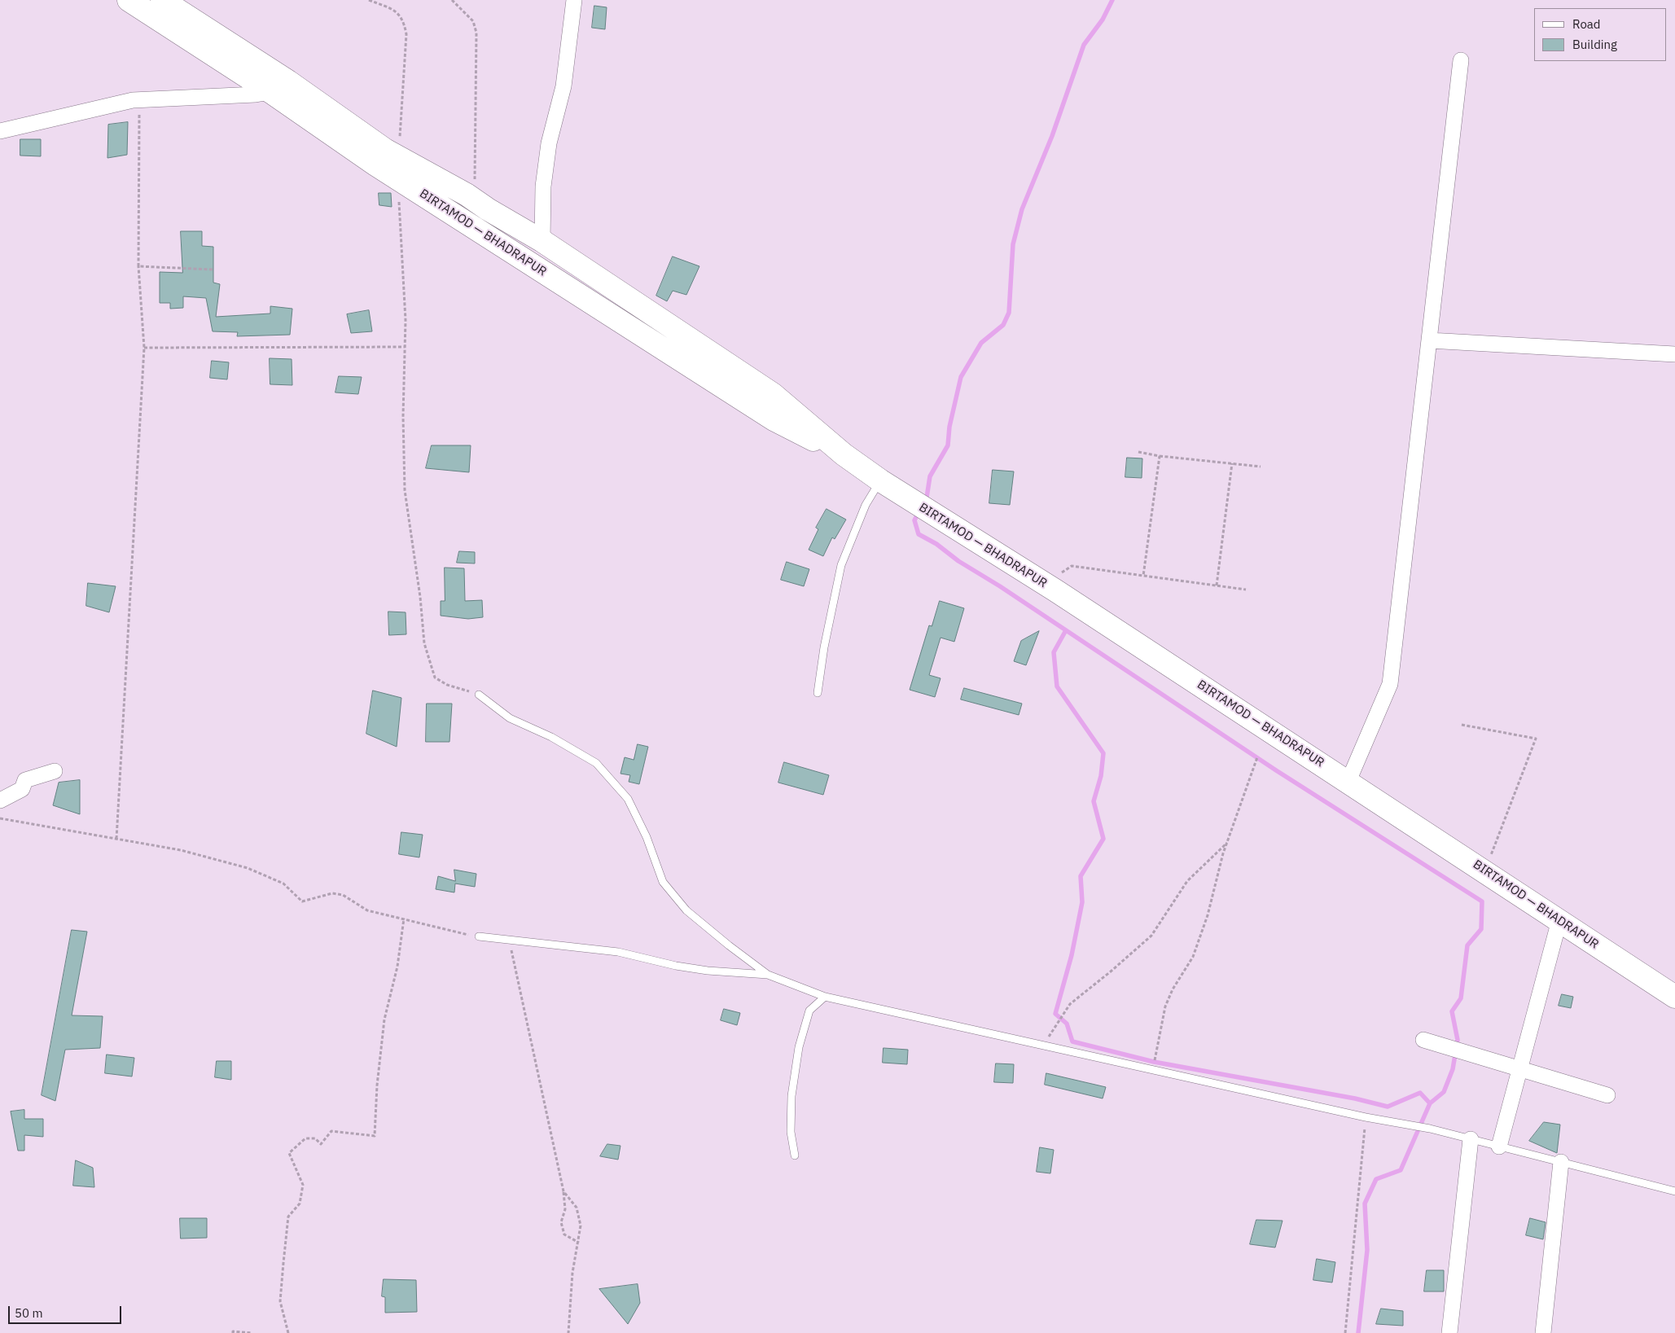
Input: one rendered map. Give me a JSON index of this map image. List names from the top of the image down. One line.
{"streets":{"main road":["BIRTAMOD — BHADRAPUR"]},"legend":["Road","Building"],"scale_bar":"50 m"}
